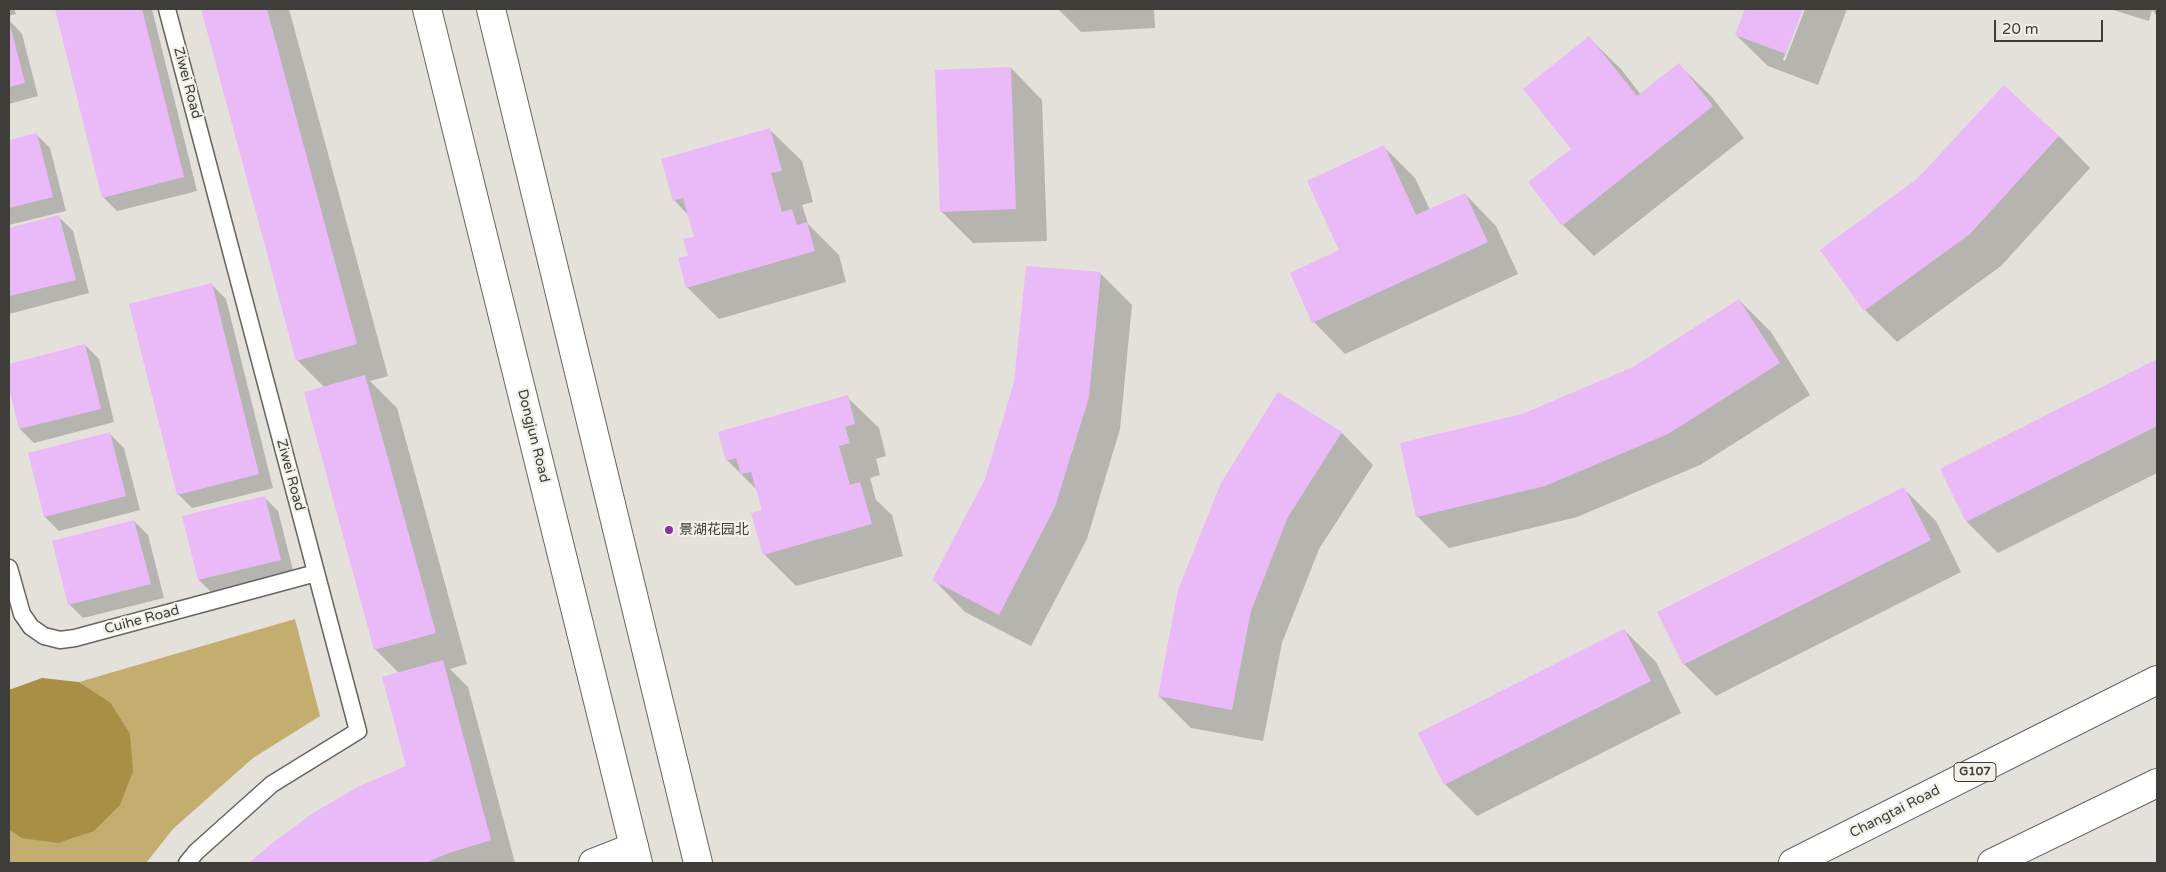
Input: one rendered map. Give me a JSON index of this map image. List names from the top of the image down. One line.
{"streets":{"main road":["Dongjun Road","G107","Changtai Road"],"lane":["Ziwei Road","Cuihe Road"]},"crossings":[["Ziwei Road","Cuihe Road"]],"places":["景湖花园北"],"scale_bar":"20 m"}
